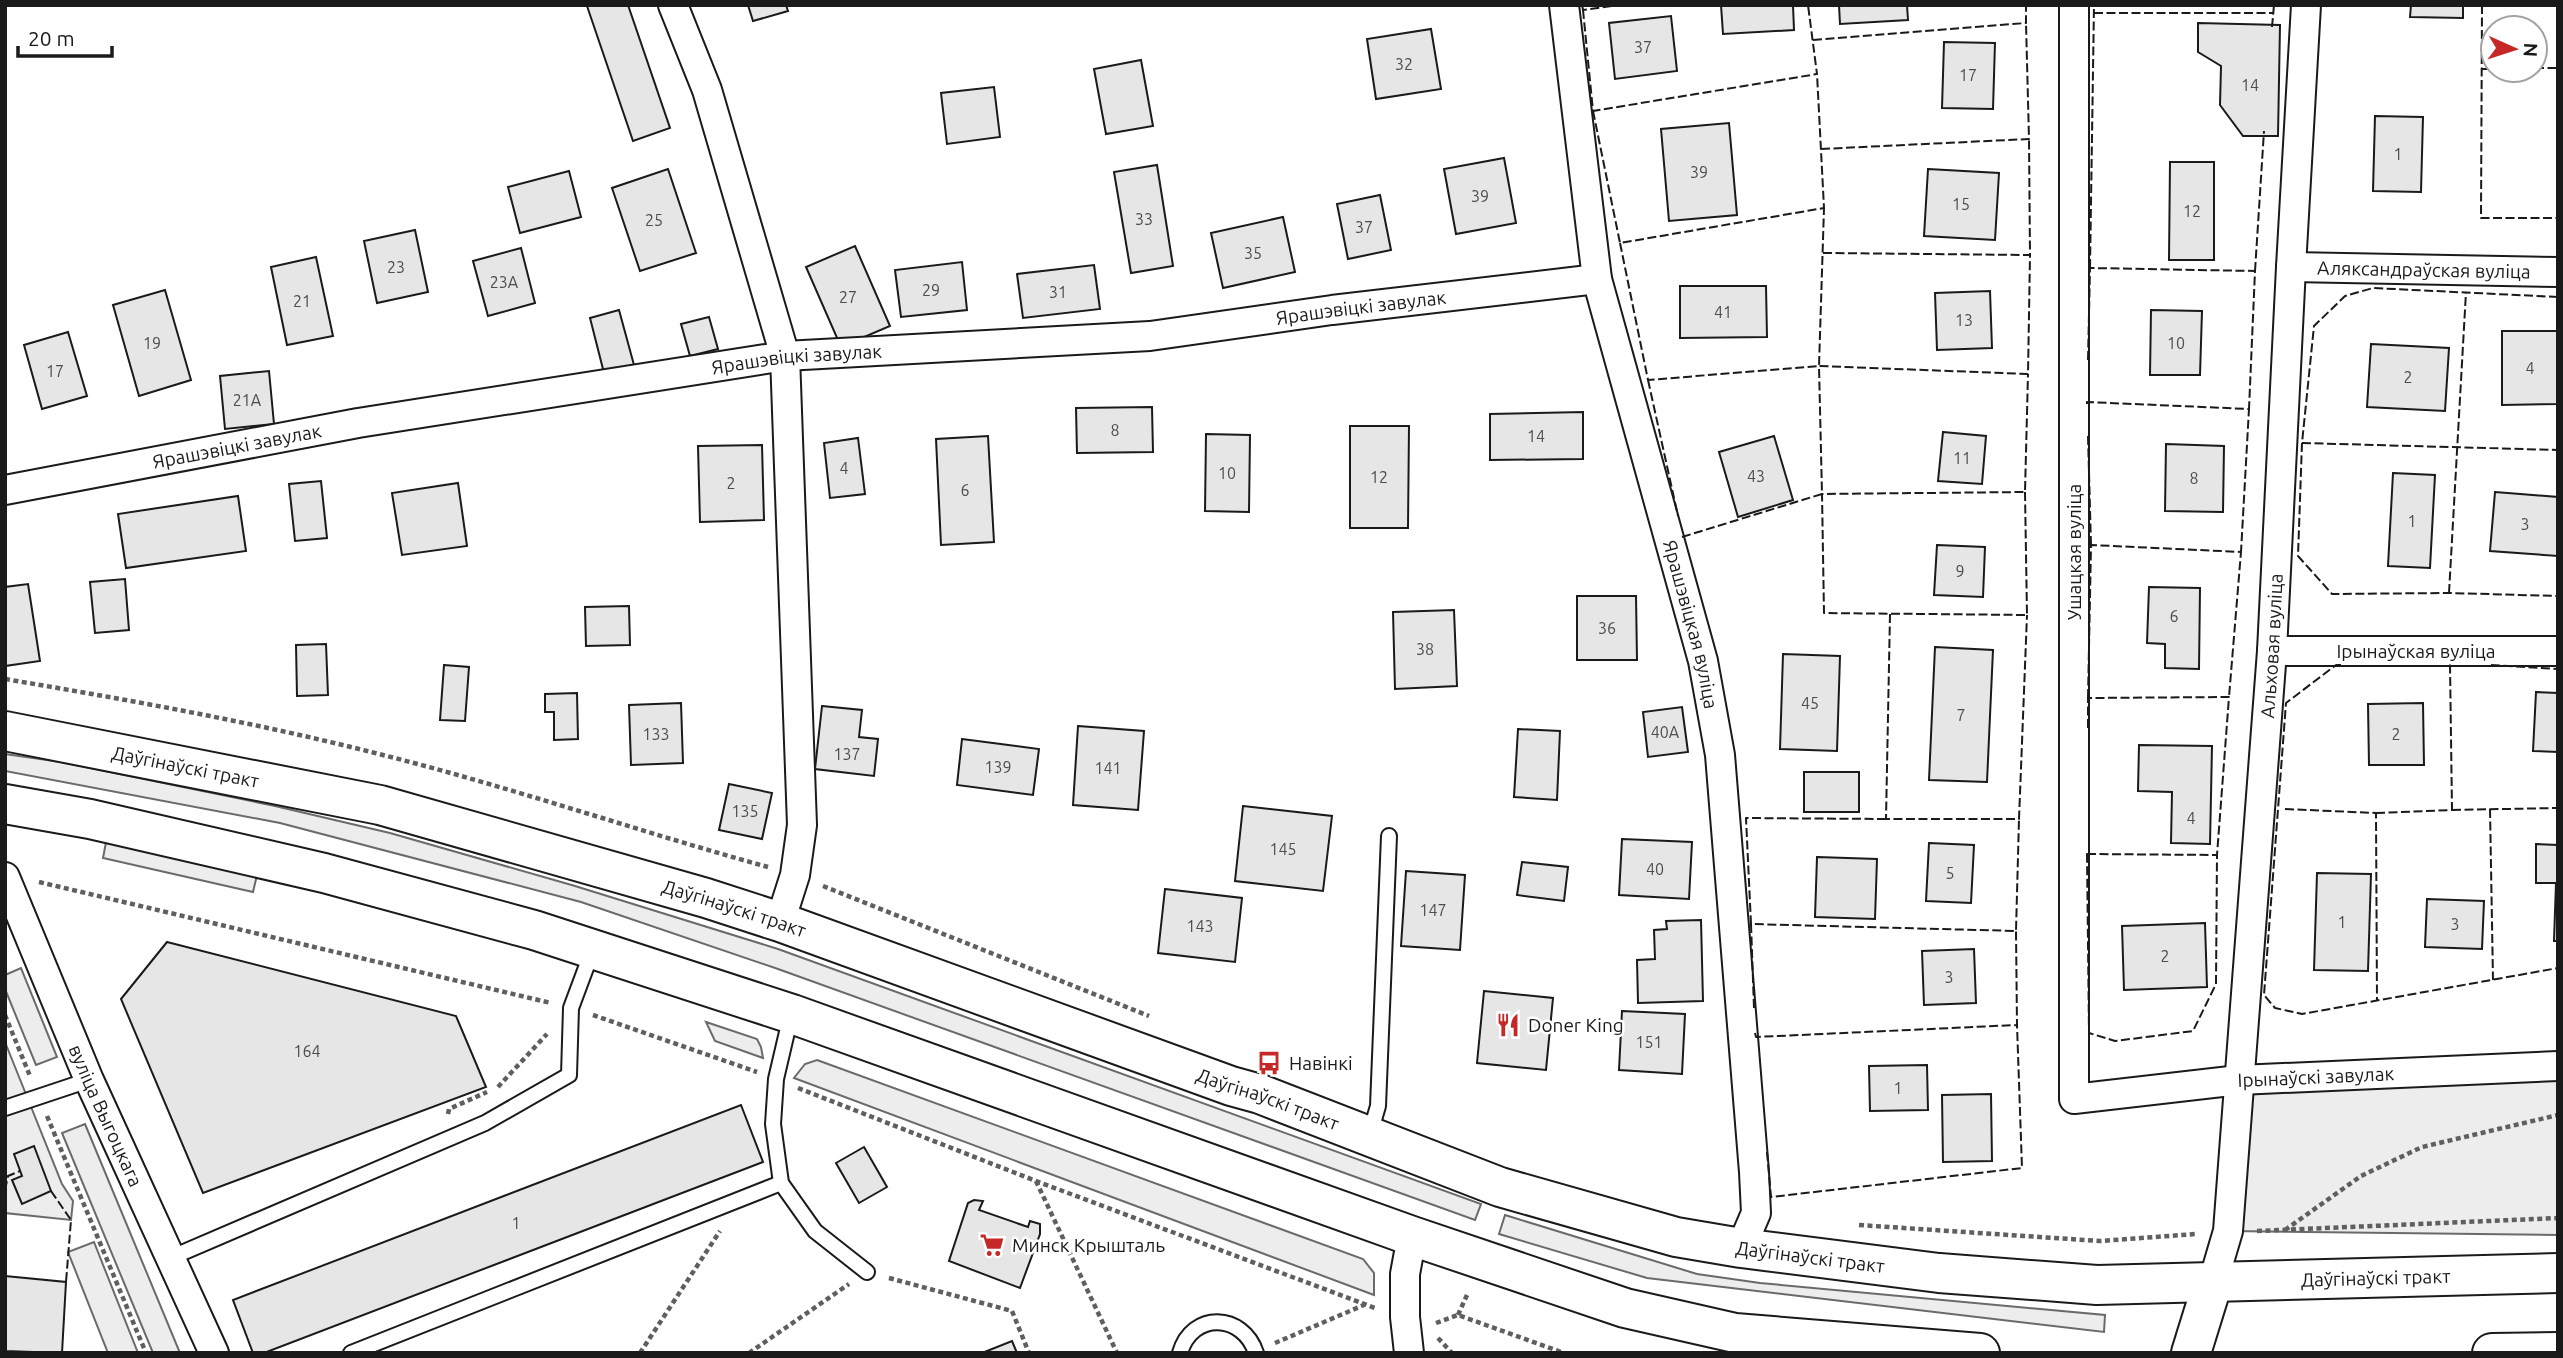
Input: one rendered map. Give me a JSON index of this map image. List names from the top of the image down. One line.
{"streets":{"main road":["Даўгінаўскі тракт"],"street":["Аляксандраўская вуліца","Ярашэвіцкі завулак","Ушацкая вуліца","Ярашэвіцкая вуліца","Альховая вуліца","Ірынаўская вуліца","Ірынаўскі завулак","вуліца Выгоцкага"]},"crossings":[["Аляксандраўская вуліца","Альховая вуліца"],["Ярашэвіцкі завулак","Ярашэвіцкая вуліца"],["Ушацкая вуліца","Ірынаўскі завулак"],["Ярашэвіцкая вуліца","Даўгінаўскі тракт"],["Альховая вуліца","Ірынаўская вуліца"],["Альховая вуліца","Даўгінаўскі тракт"],["Альховая вуліца","Ірынаўскі завулак"]],"places":{"restaurant":["Doner King"],"bus stop":["Навінкі"],"supermarket":["Минск Крышталь"]},"house_numbers":["37","32","17","14","1","39","39","15","12","33","25","37","35","23","23А","29","31","27","21","41","13","19","10","4","17","2","21А","8","14","11","4","10","43","12","8","2","6","1","3","9","6","36","38","45","7","40А","133","2","137","139","141","135","4","145","40","5","147","1","3","143","2","3","151","164","1","1"],"scale_bar":"20 m","north":"right"}
